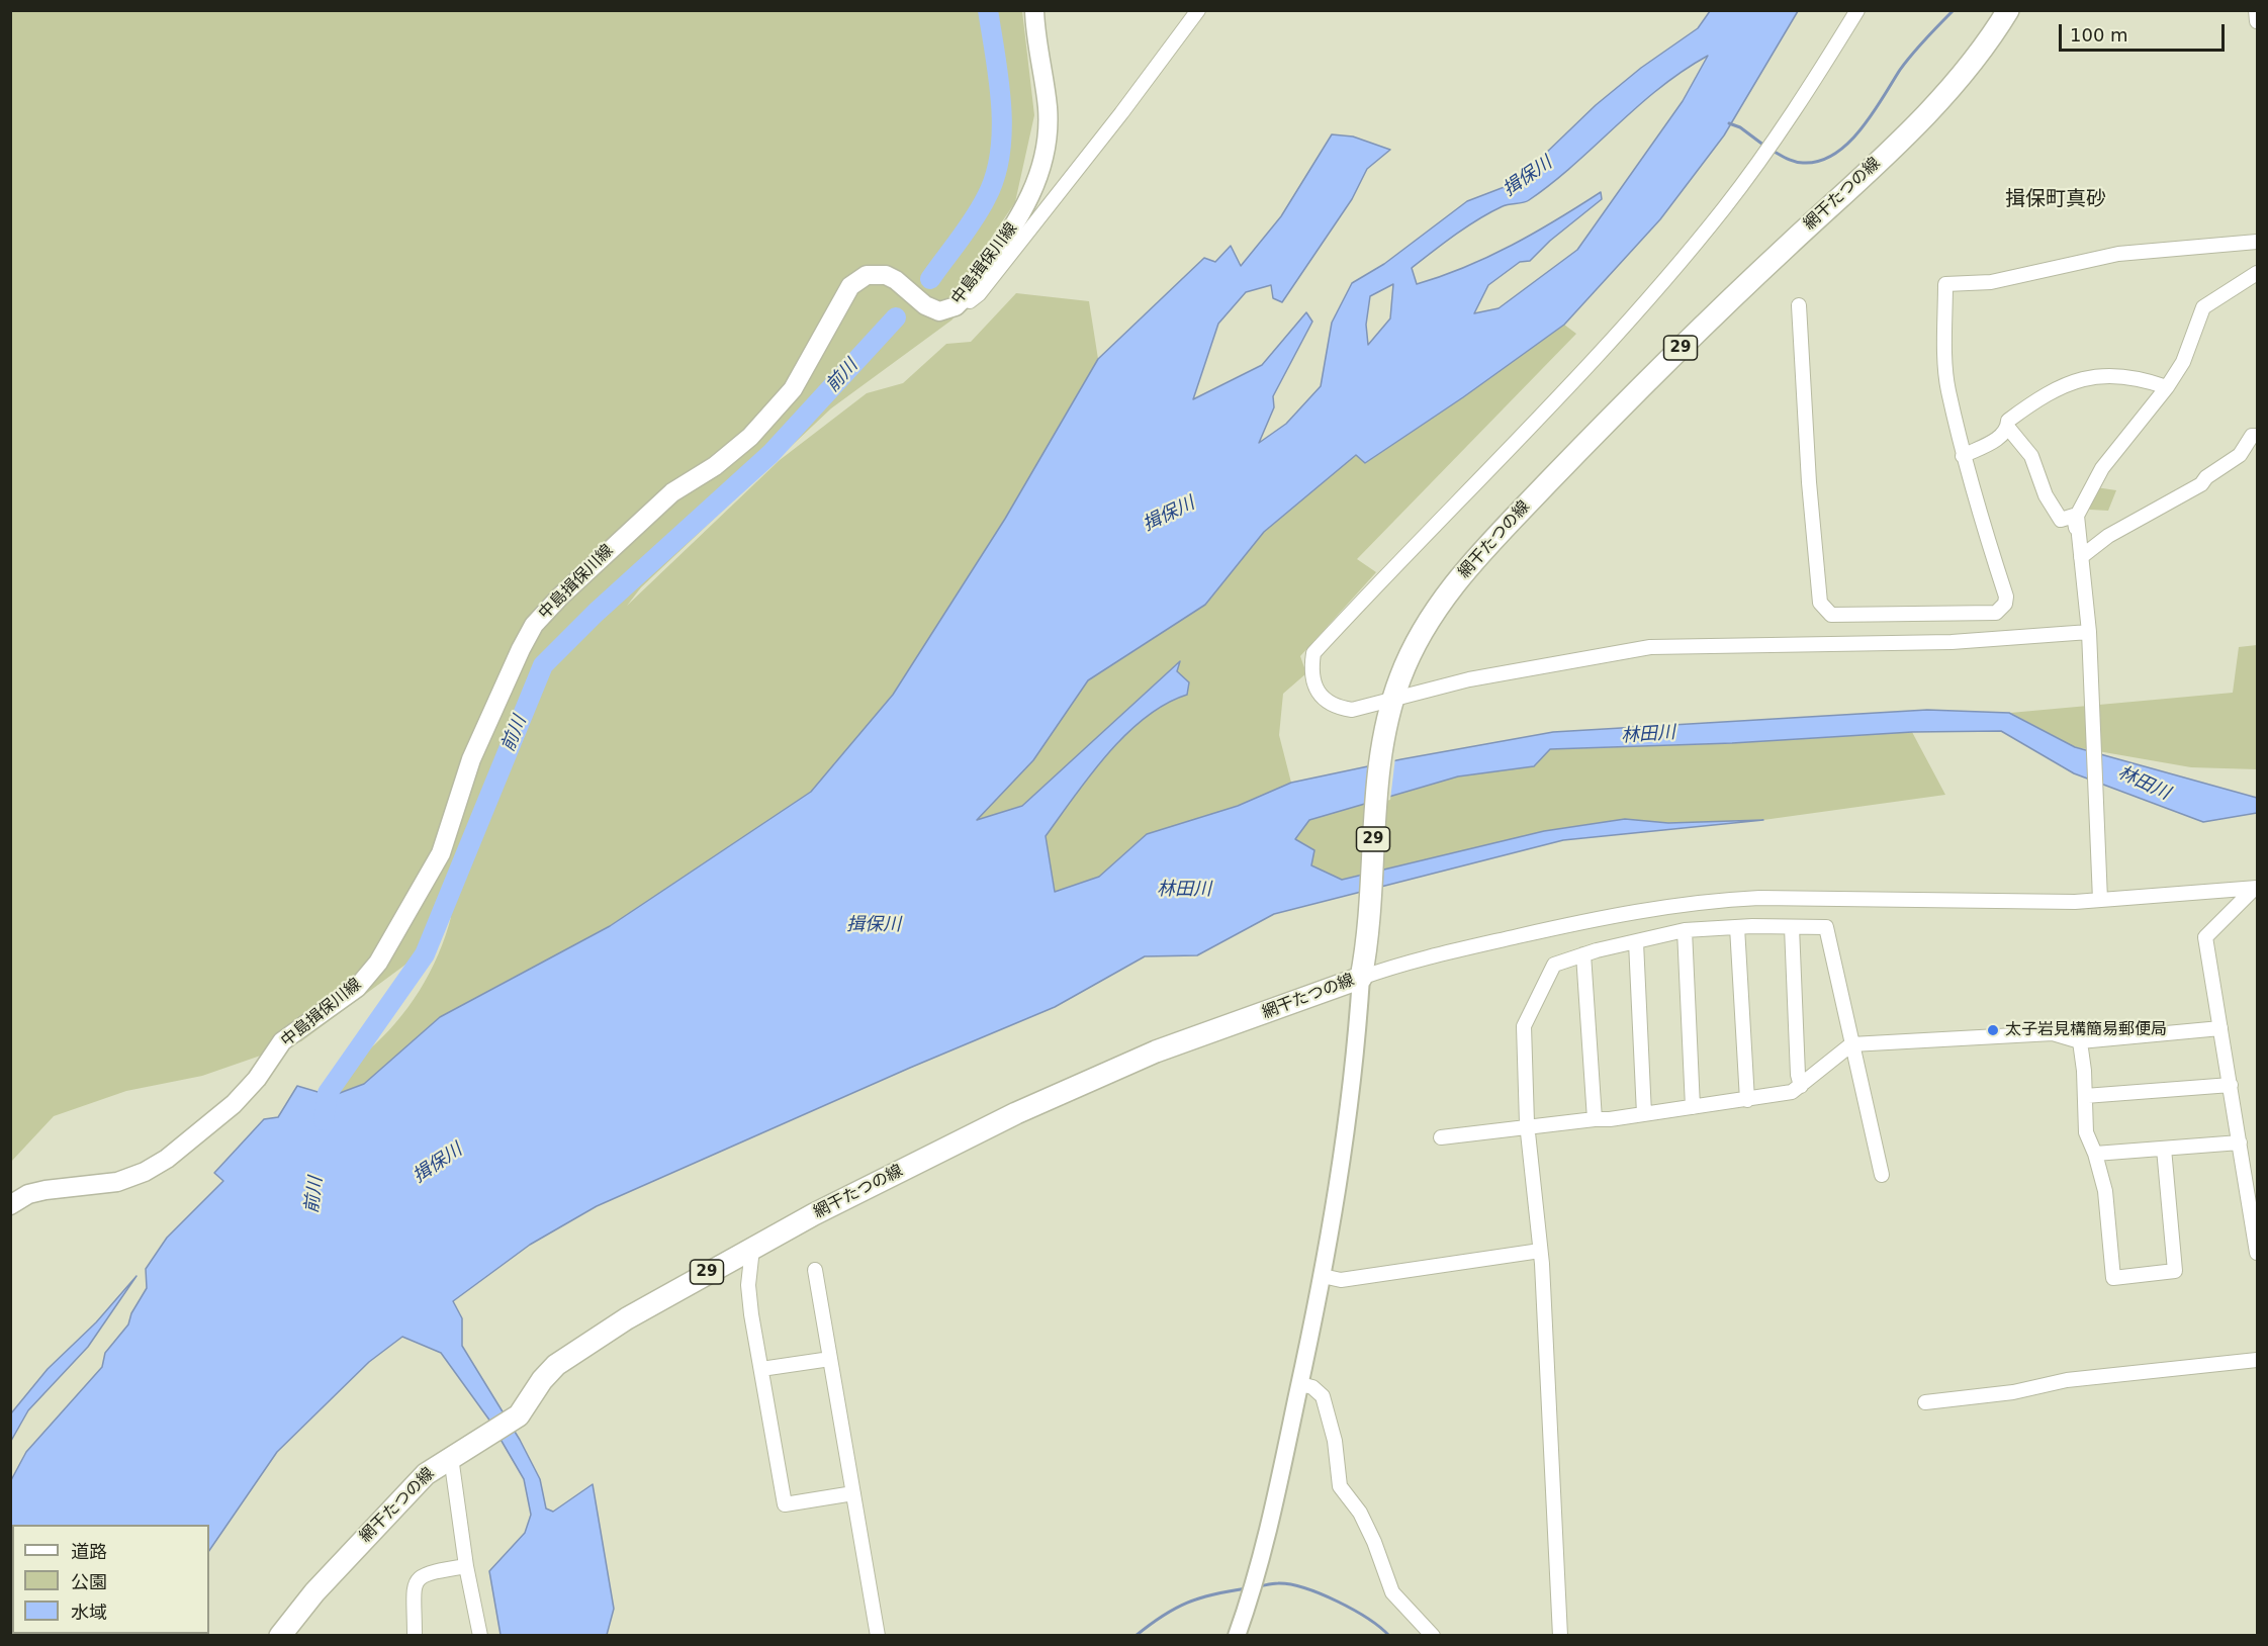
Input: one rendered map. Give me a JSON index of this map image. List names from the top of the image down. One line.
{"streets":{"main road":["網干たつの線","中島揖保川線","29"]},"districts":["揖保町真砂"],"water":["揖保川","前川","林田川"],"places":["太子岩見構簡易郵便局"],"legend":["道路","公園","水域"],"scale_bar":"100 m"}
